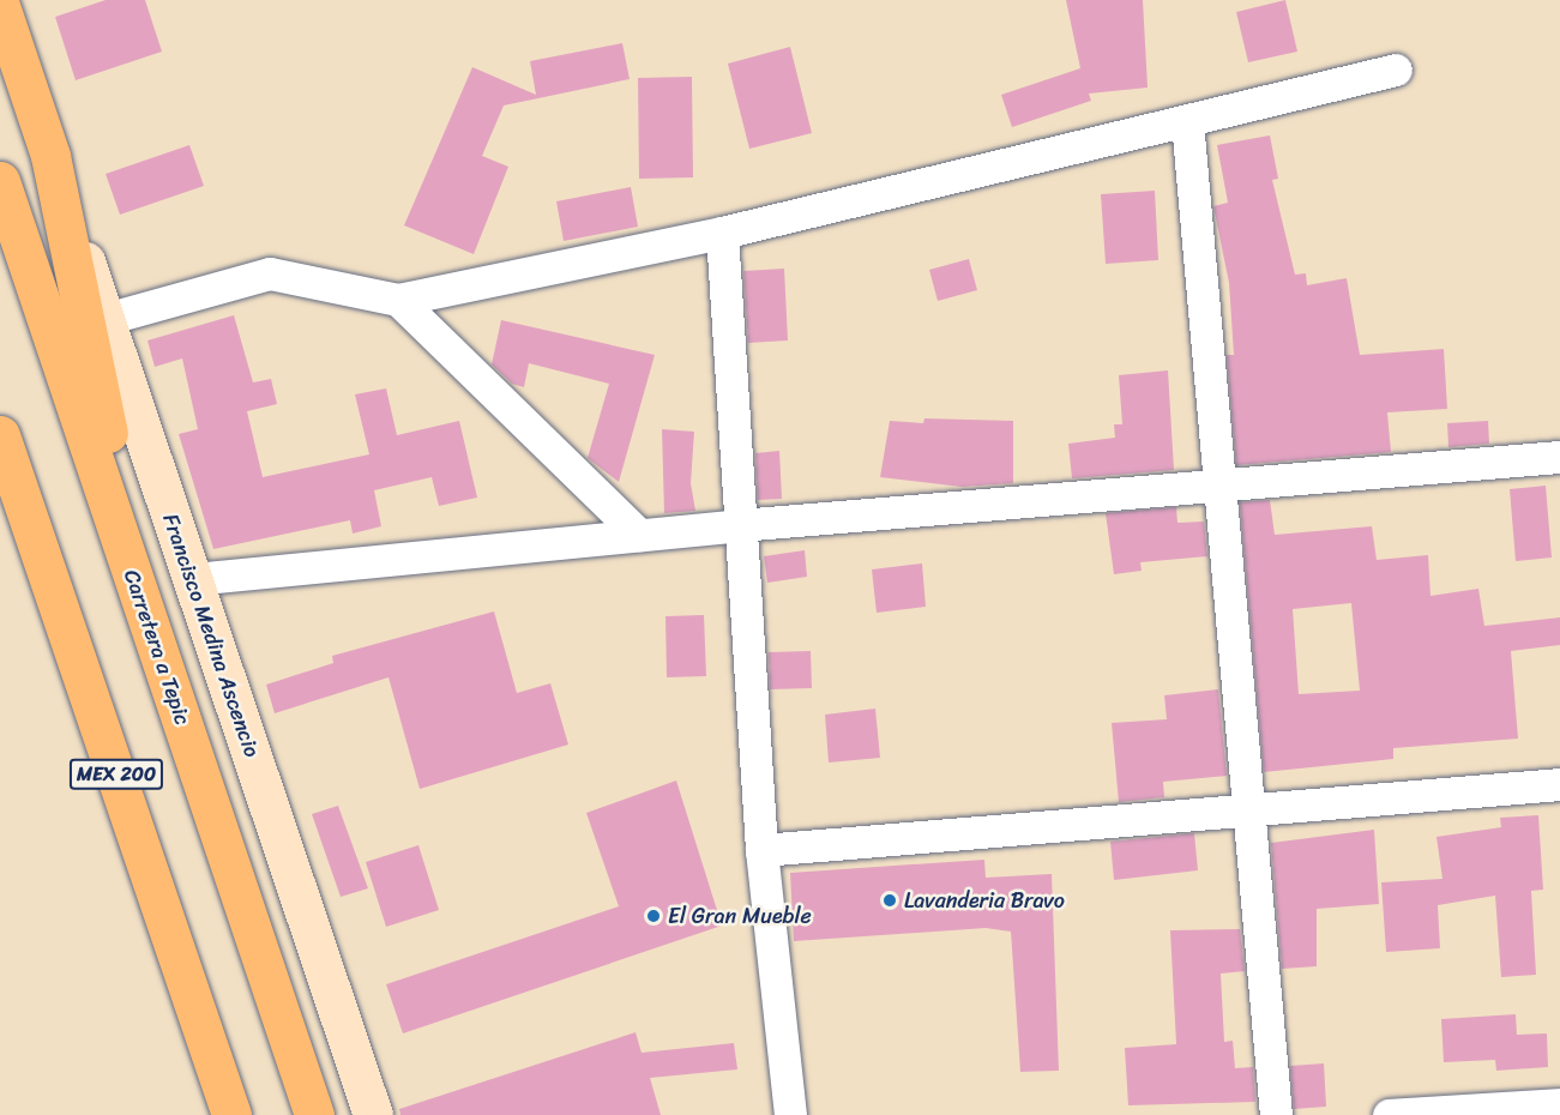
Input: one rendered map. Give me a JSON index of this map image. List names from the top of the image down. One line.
{"streets":{"highway":["Francisco Medina Ascencio","Carretera a Tepic","MEX 200"]},"crossings":[["Francisco Medina Ascencio","Carretera a Tepic"]],"places":["Lavanderia Bravo","El Gran Mueble"]}
